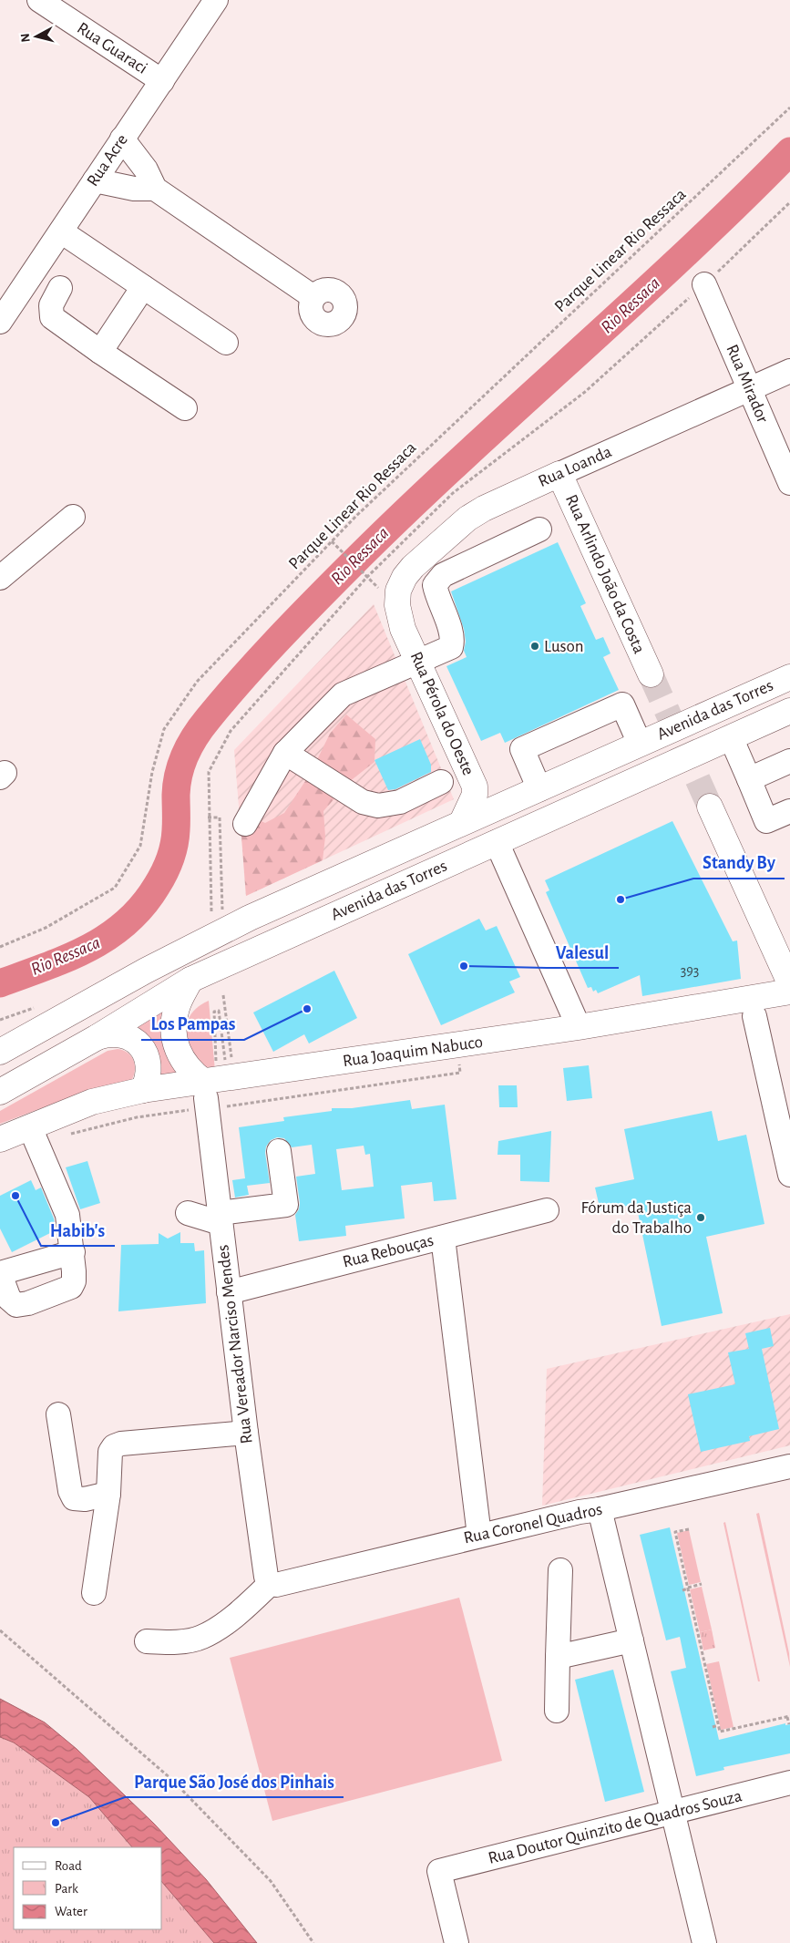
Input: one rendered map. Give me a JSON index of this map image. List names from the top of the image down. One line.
{"streets":{"main road":["Rua Loanda","Rua Arlindo João da Costa","Avenida das Torres","Rua Pérola do Oeste","Rua Joaquim Nabuco"],"street":["Rua Guaraci","Rua Acre","Rua Mirador","Rua Rebouças","Rua Vereador Narciso Mendes","Rua Coronel Quadros","Rua Doutor Quinzito de Quadros Souza"],"path":["Parque Linear Rio Ressaca"]},"crossings":[["Rua Guaraci","Rua Acre"],["Rua Mirador","Rua Loanda"],["Rua Loanda","Rua Arlindo João da Costa"],["Rua Loanda","Rua Pérola do Oeste"],["Avenida das Torres","Rua Pérola do Oeste"],["Rua Joaquim Nabuco","Rua Vereador Narciso Mendes"],["Rua Rebouças","Rua Vereador Narciso Mendes"],["Rua Vereador Narciso Mendes","Rua Coronel Quadros"]],"water":["Rio Ressaca"],"places":["Luson","Standy By","Valesul","Los Pampas","Habib's","Fórum da Justiça do Trabalho","Parque São José dos Pinhais"],"house_numbers":["393"],"legend":["Road","Park","Water"],"north":"left"}
